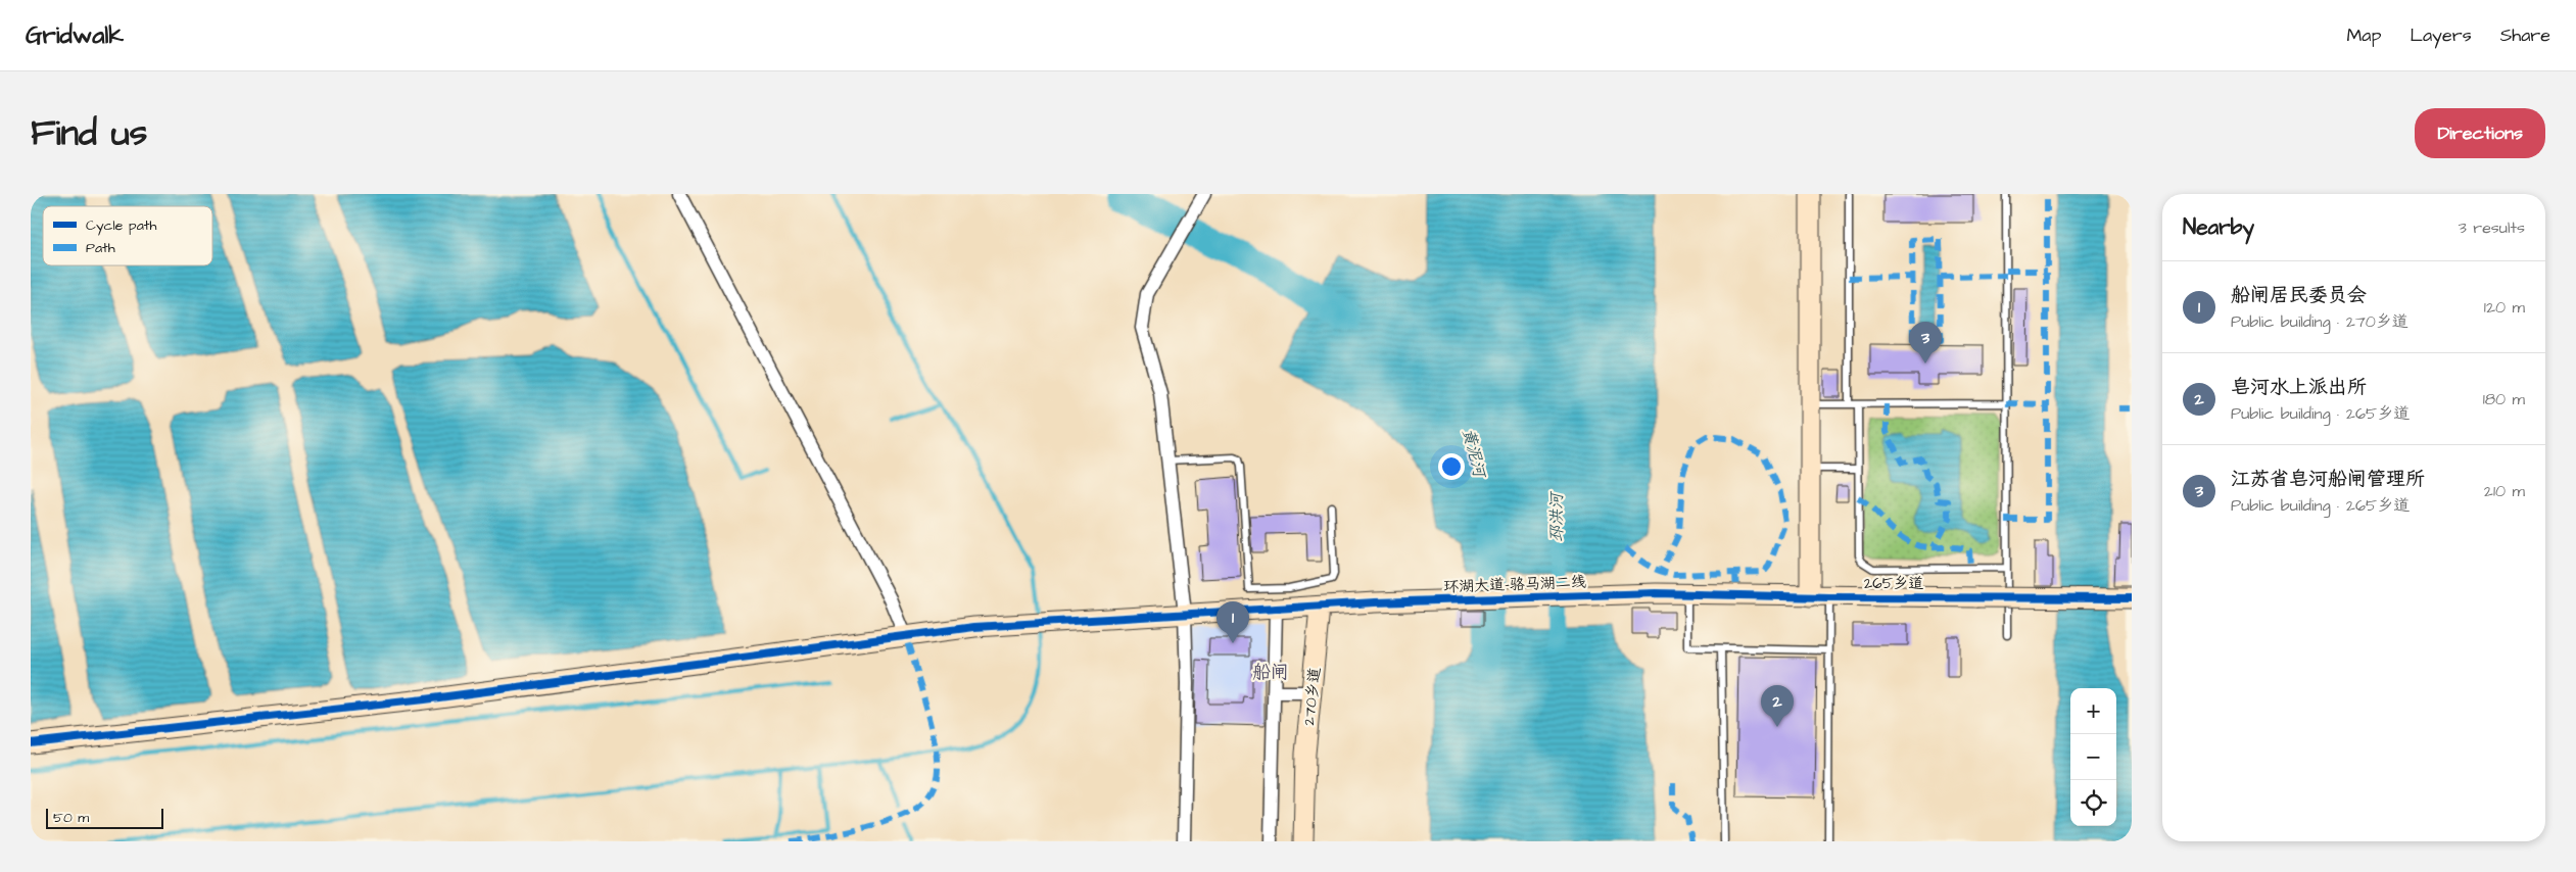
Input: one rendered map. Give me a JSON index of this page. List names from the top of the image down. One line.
{"streets":{"street":["265乡道","环湖大道-骆马湖二线","270乡道"]},"crossings":[["265乡道","环湖大道-骆马湖二线"],["环湖大道-骆马湖二线","270乡道"]],"districts":["船闸"],"water":["黄泥河","邳洪河"],"legend":["Cycle path","Path"],"scale_bar":"50 m","page":{"header":"Gridwalk","nav":["Map","Layers","Share"],"title":"Find us","buttons":"Directions","heading":["Nearby","3 results"],"list":[{"mark":"1","name":"船闸居民委员会","note":"Public building · 270乡道","value":"120 m"},{"mark":"2","name":"皂河水上派出所","note":"Public building · 265乡道","value":"180 m"},{"mark":"3","name":"江苏省皂河船闸管理所","note":"Public building · 265乡道","value":"210 m"}],"pins":["3","1","2"],"map_buttons":["+","−"],"scale":"50 m"}}
